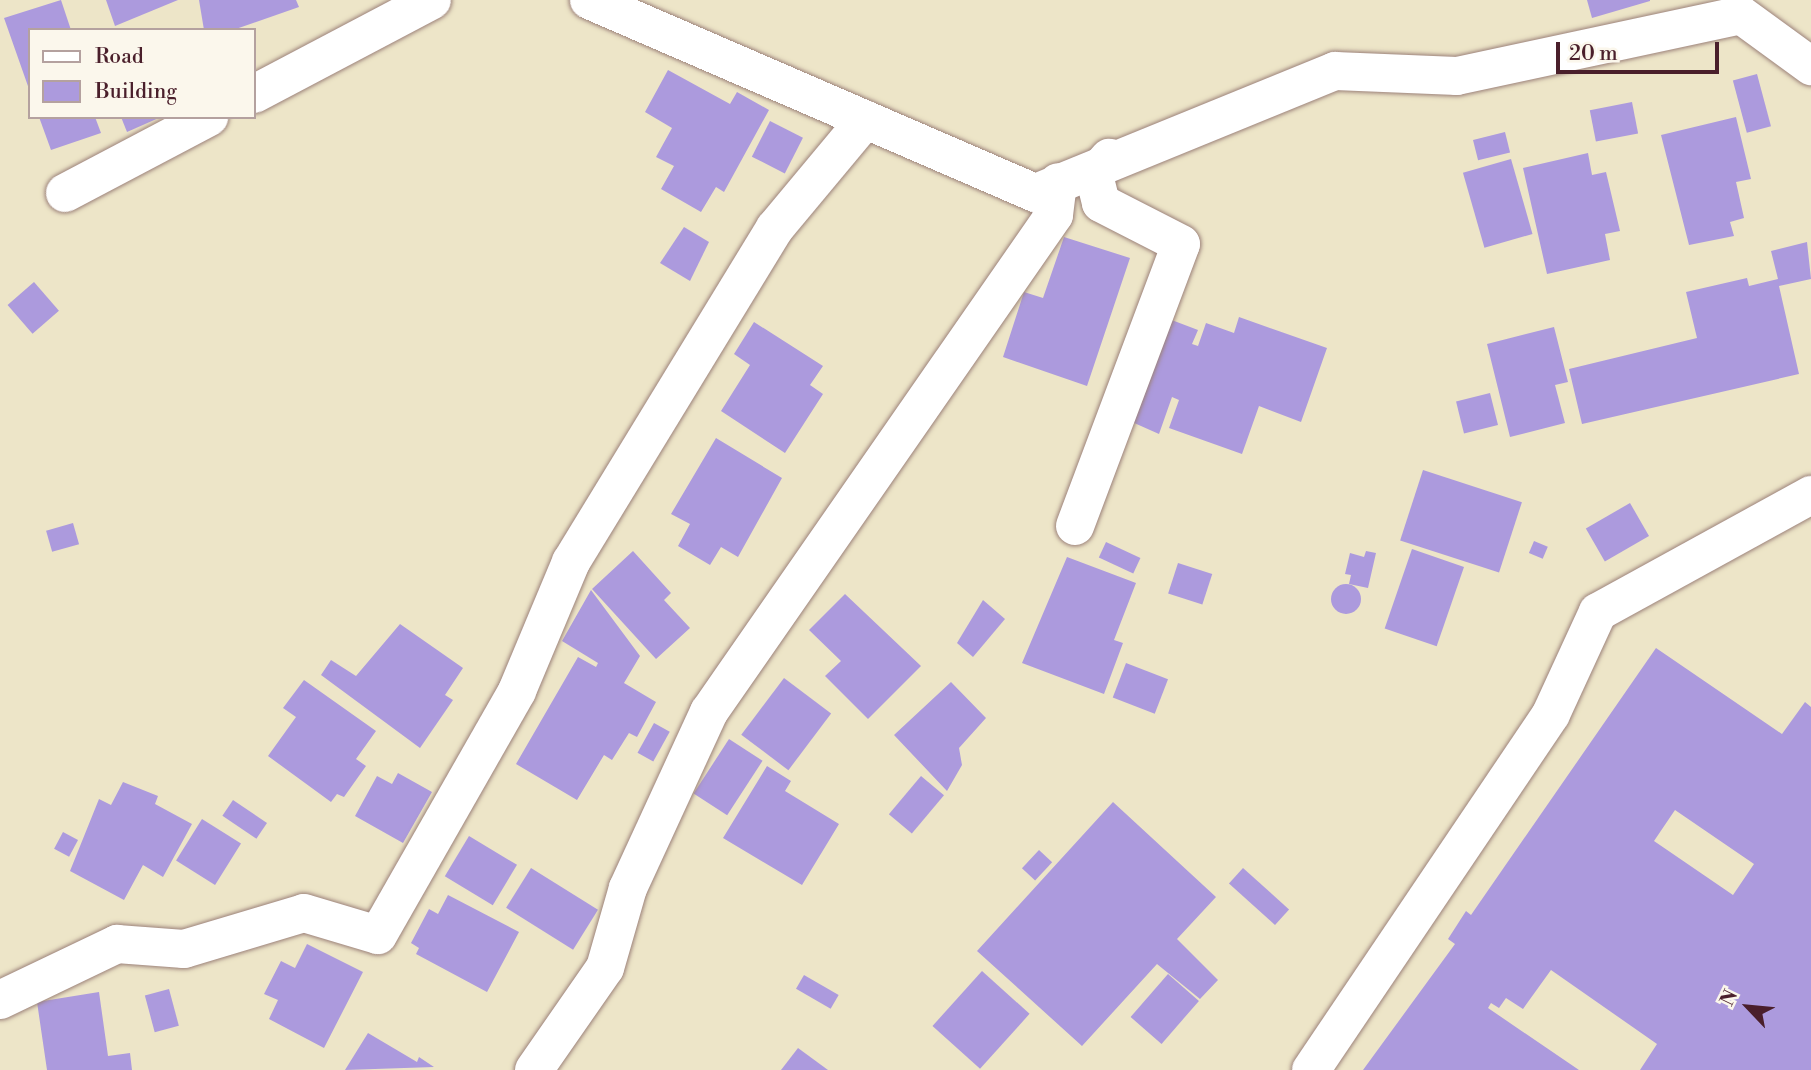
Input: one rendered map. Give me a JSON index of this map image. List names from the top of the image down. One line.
{"legend":["Road","Building"],"scale_bar":"20 m","north":"top left"}
